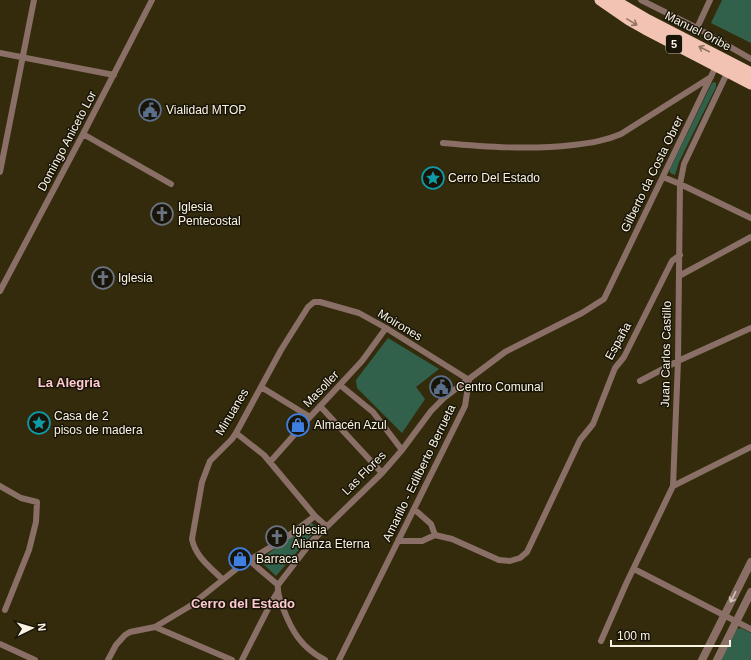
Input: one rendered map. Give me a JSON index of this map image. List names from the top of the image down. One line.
{"streets":{"highway":["Manuel Oribe","5"],"street":["Domingo Aniceto Lor","Gilberto da Costa Obrer","Moirones","España","Juan Carlos Castillo","Masoller","Minuanes","Las Flores","Amarillo - Edilberto Berrueta"]},"crossings":[["Manuel Oribe","Gilberto da Costa Obrer"],["Manuel Oribe","Juan Carlos Castillo"],["Gilberto da Costa Obrer","Las Flores"],["Moirones","Masoller"],["Moirones","Minuanes"],["Moirones","Las Flores"],["Moirones","Amarillo - Edilberto Berrueta"],["España","Juan Carlos Castillo"],["Las Flores","Amarillo - Edilberto Berrueta"]],"districts":["La Alegria","Cerro del Estado"],"places":{"public building":["Vialidad MTOP","Centro Comunal"],"place":["Cerro Del Estado","Casa de 2 pisos de madera"],"church":["Iglesia Pentecostal","Iglesia","Iglesia Alianza Eterna"],"shop":["Almacén Azul","Barraca"]},"scale_bar":"100 m","north":"right"}
